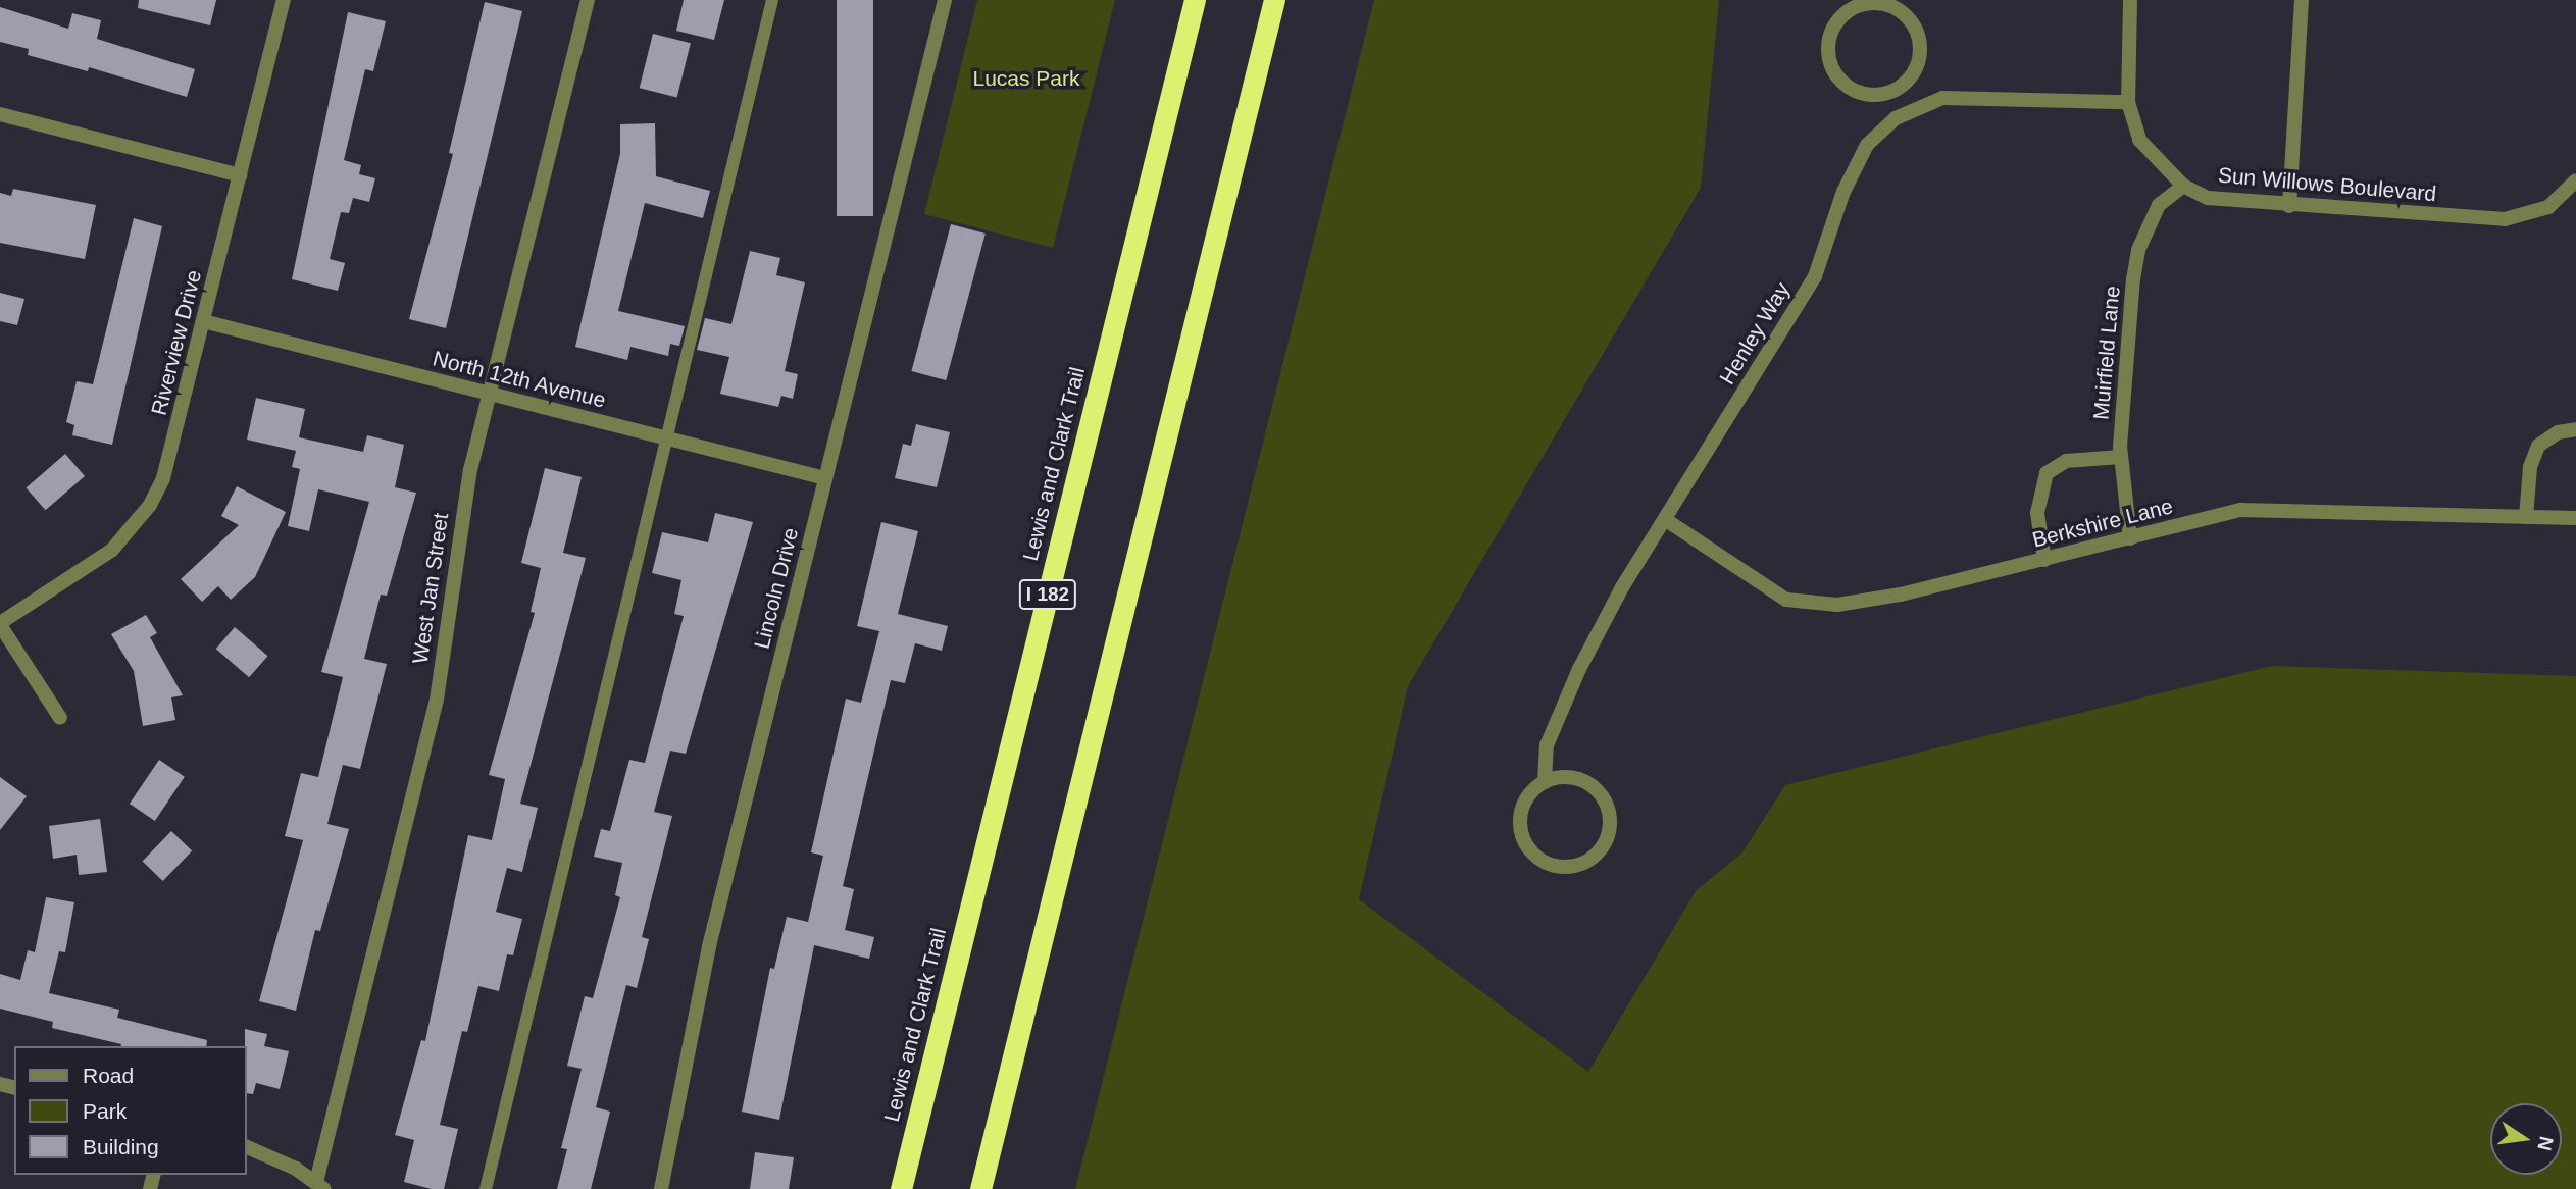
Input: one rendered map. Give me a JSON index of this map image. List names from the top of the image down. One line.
{"streets":{"highway":["Lewis and Clark Trail","I 182"],"street":["Sun Willows Boulevard","Henley Way","Riverview Drive","Muirfield Lane","North 12th Avenue","Berkshire Lane","West Jan Street","Lincoln Drive"]},"crossings":[["Sun Willows Boulevard","Henley Way"],["Sun Willows Boulevard","Muirfield Lane"],["Henley Way","Berkshire Lane"],["Riverview Drive","North 12th Avenue"],["Muirfield Lane","Berkshire Lane"],["North 12th Avenue","West Jan Street"],["North 12th Avenue","Lincoln Drive"]],"parks":["Lucas Park"],"legend":["Road","Park","Building"],"north":"right"}
